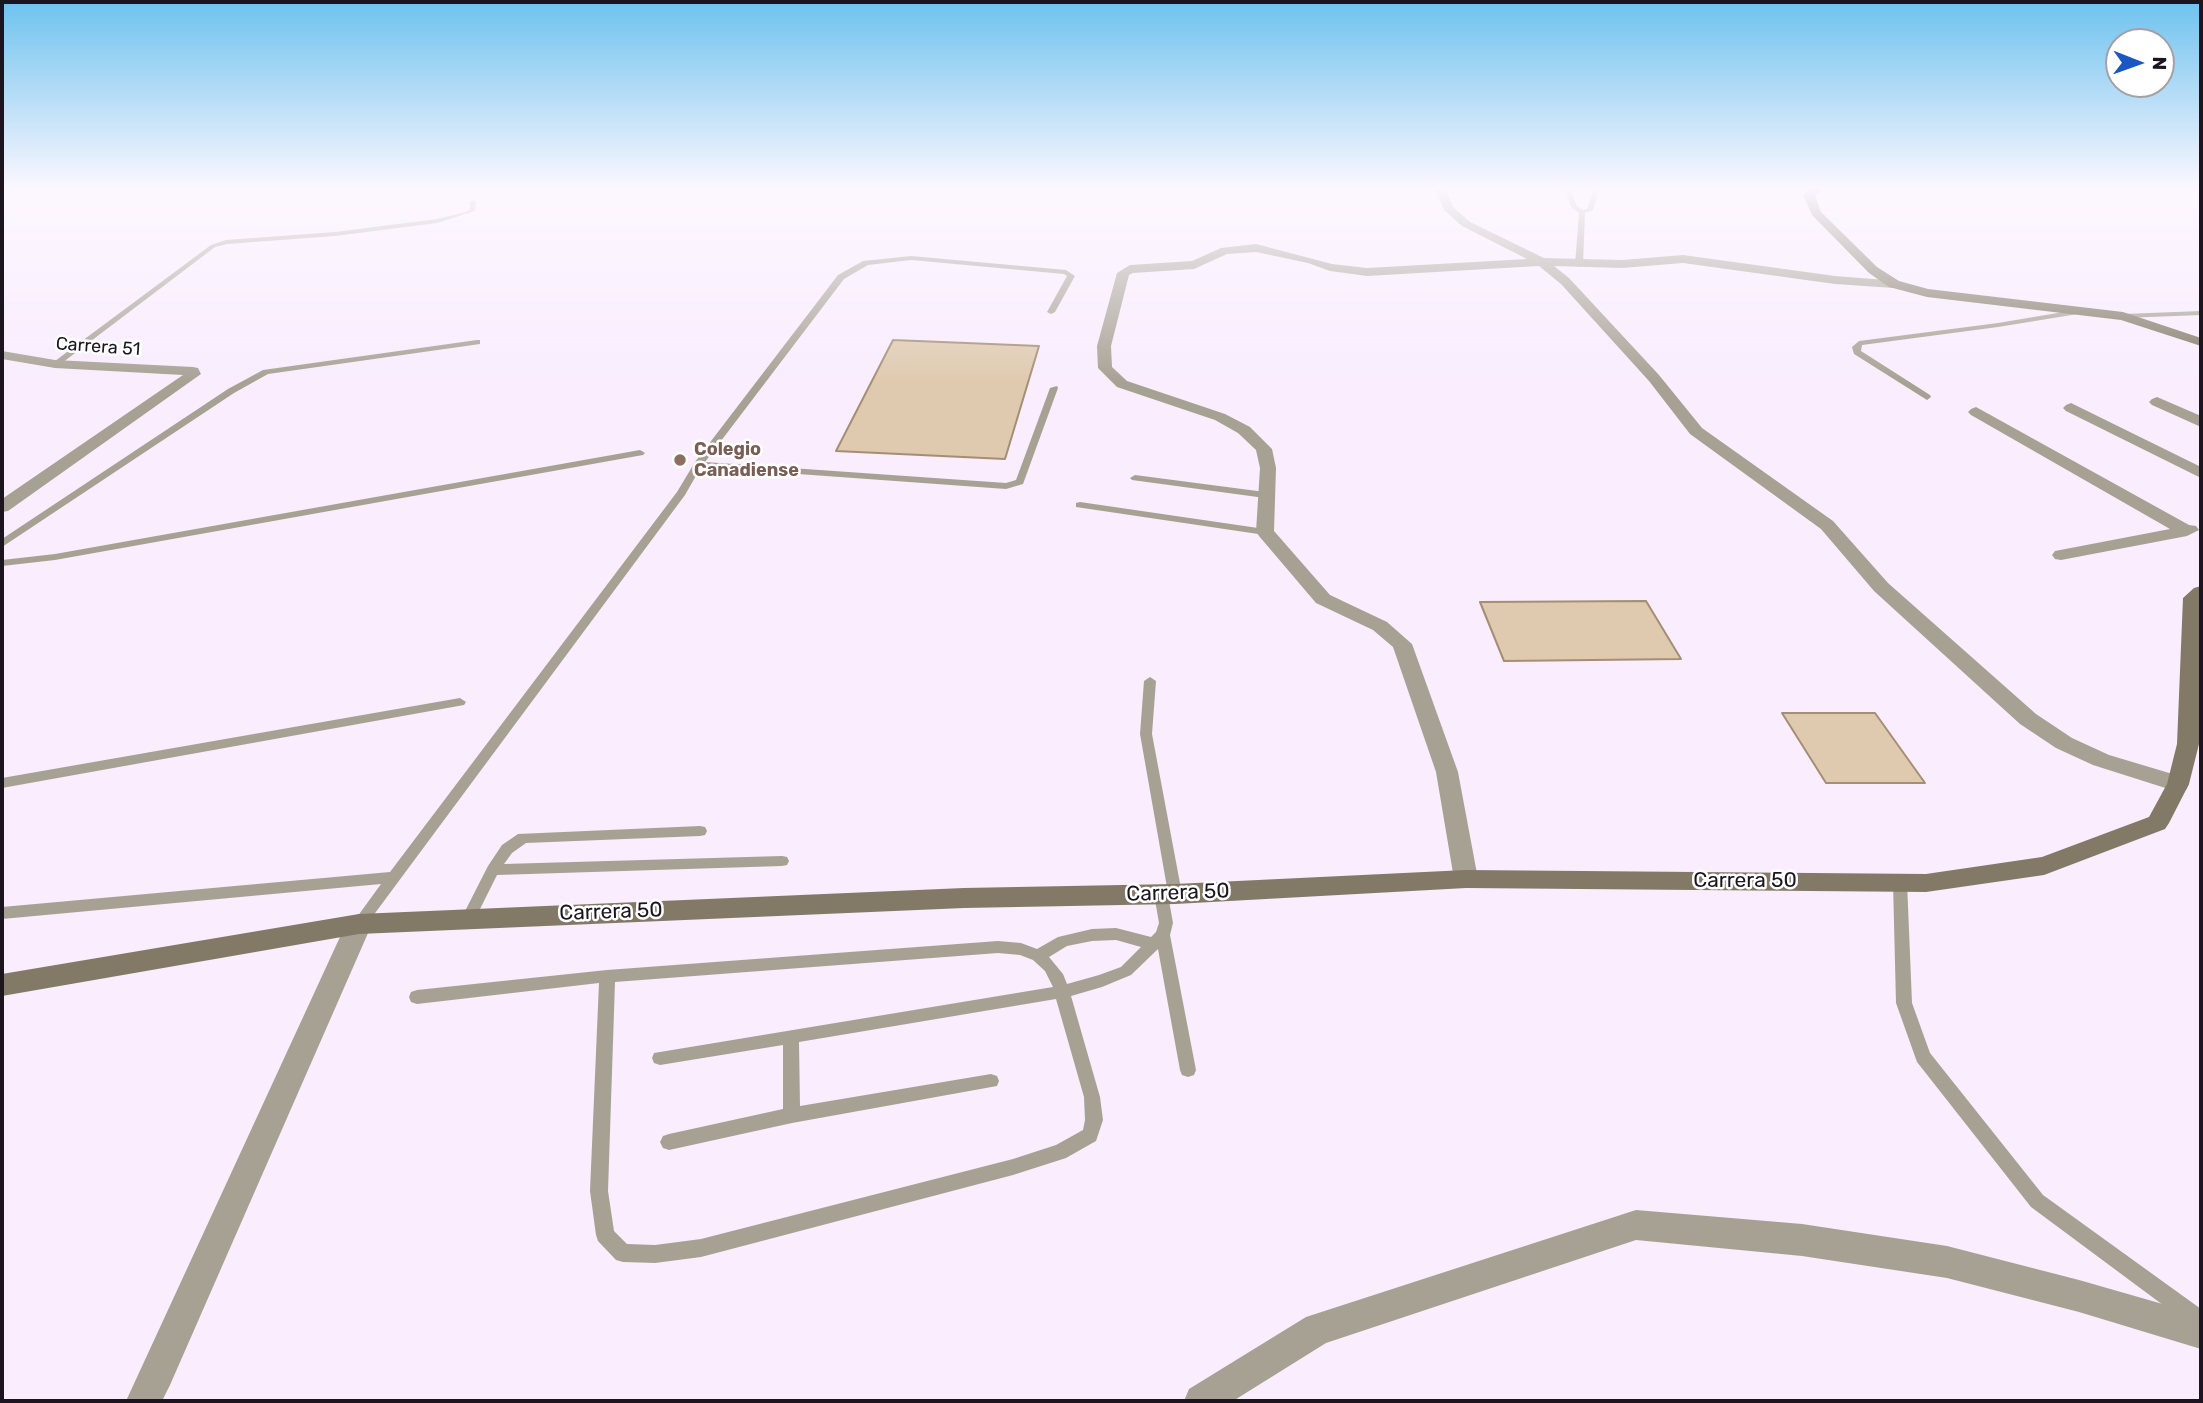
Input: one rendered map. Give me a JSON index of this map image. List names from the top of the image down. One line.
{"streets":{"main road":["Carrera 50"],"street":["Carrera 51"]},"places":["Colegio Canadiense"],"north":"right"}
